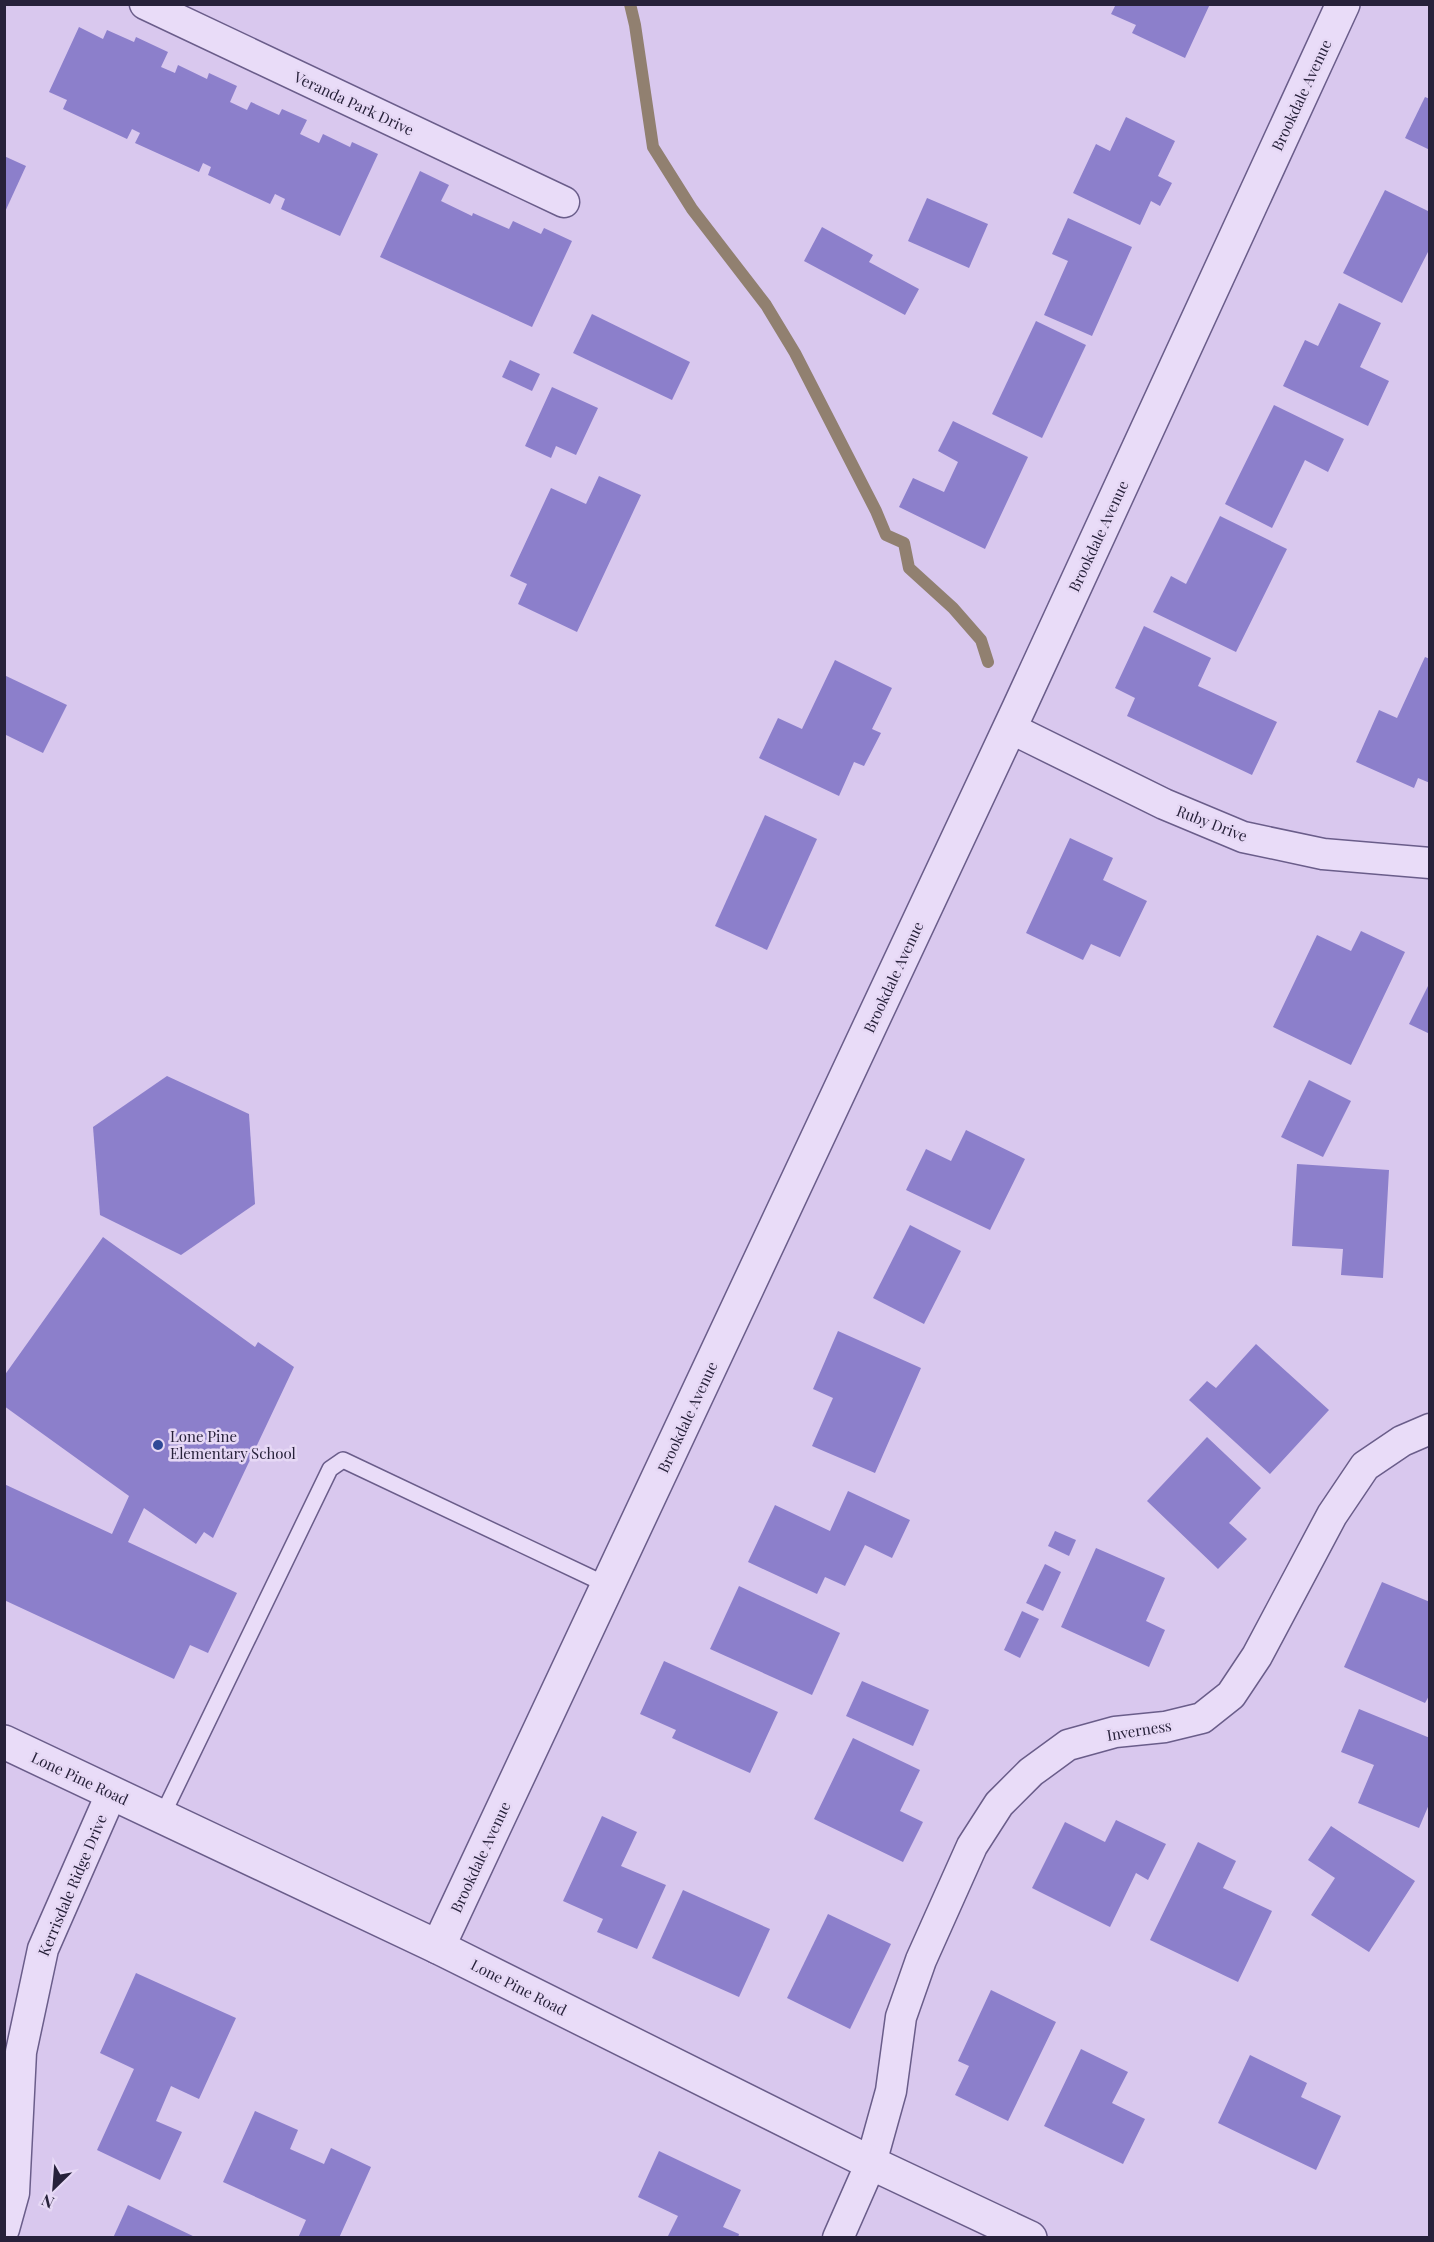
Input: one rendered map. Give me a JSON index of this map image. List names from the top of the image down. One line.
{"streets":{"street":["Brookdale Avenue","Veranda Park Drive","Ruby Drive","Inverness","Lone Pine Road","Kerrisdale Ridge Drive"]},"crossings":[["Brookdale Avenue","Ruby Drive"],["Brookdale Avenue","Lone Pine Road"],["Inverness","Lone Pine Road"],["Lone Pine Road","Kerrisdale Ridge Drive"]],"places":["Lone Pine Elementary School"],"north":"bottom left"}
